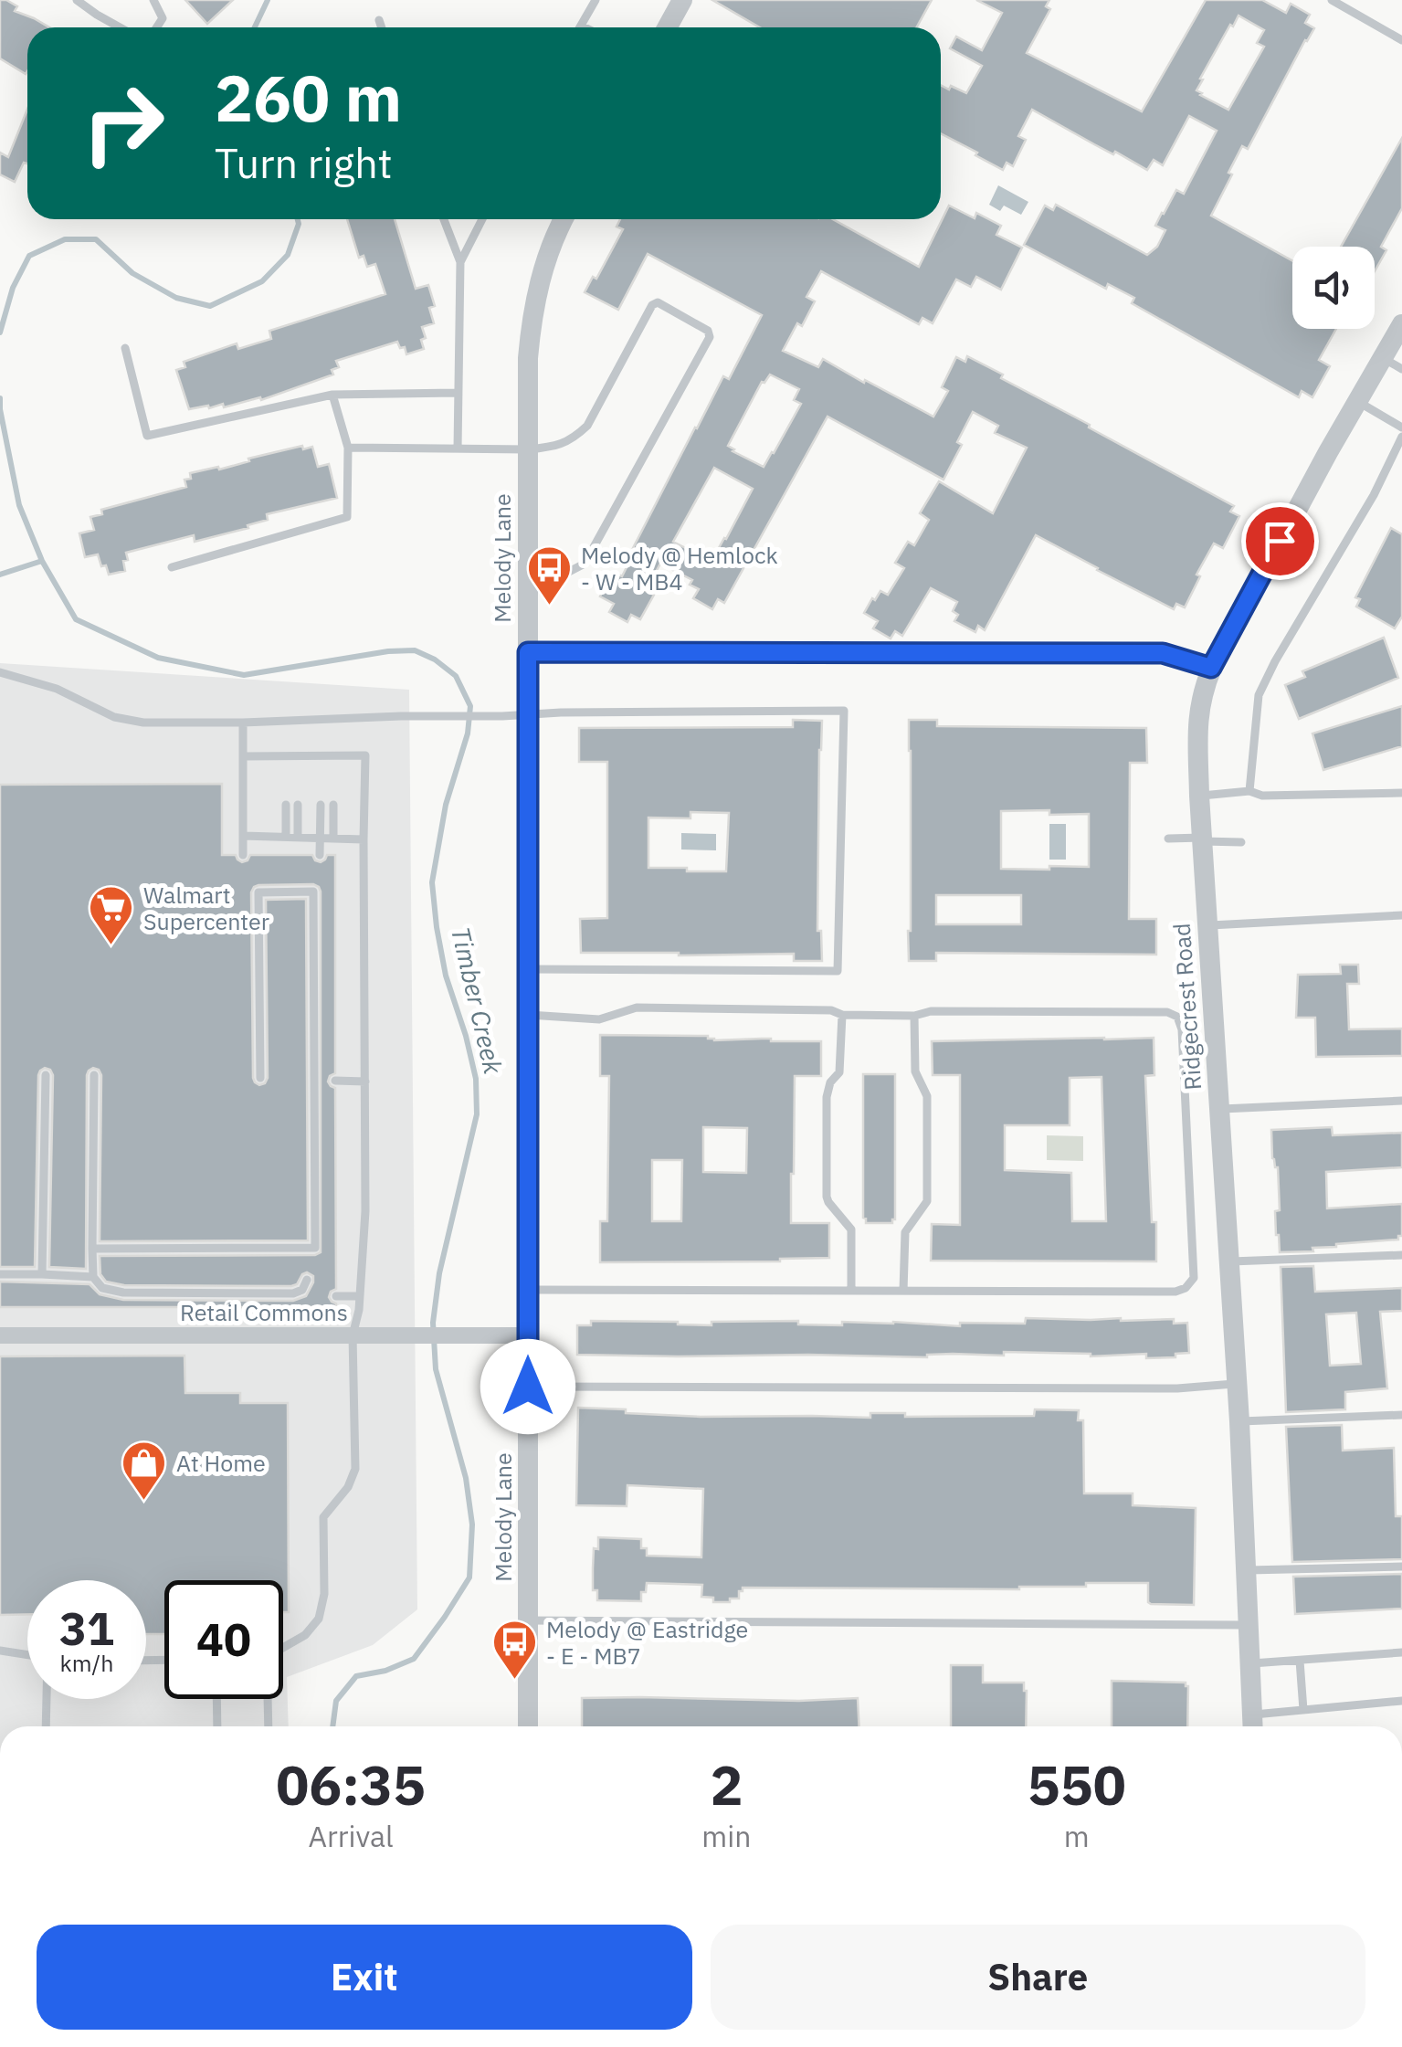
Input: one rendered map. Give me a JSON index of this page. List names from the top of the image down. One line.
{"streets":{"street":["Melody Lane","Ridgecrest Road","Retail Commons"]},"crossings":[["Melody Lane","Retail Commons"]],"water":["Timber Creek"],"places":{"bus stop":["Melody @ Hemlock - W - MB4","Melody @ Eastridge - E - MB7"],"supermarket":["Walmart Supercenter"],"shop":["At Home"]},"page":{"turn":["260 m","Turn right"],"speed":"31 km/h","limit":"40","eta":["06:35","Arrival","2","min","550","m"],"buttons":["Exit","Share"]}}
